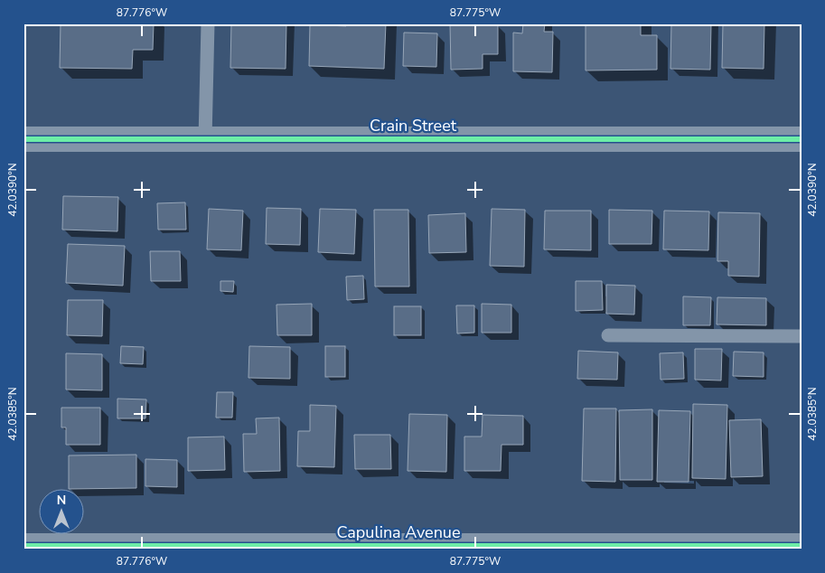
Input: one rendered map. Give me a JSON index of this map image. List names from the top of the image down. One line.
{"streets":{"street":["Crain Street","Capulina Avenue"]},"north":"top","coordinates":["87.776°W","87.775°W","42.0390°N","42.0385°N"]}
